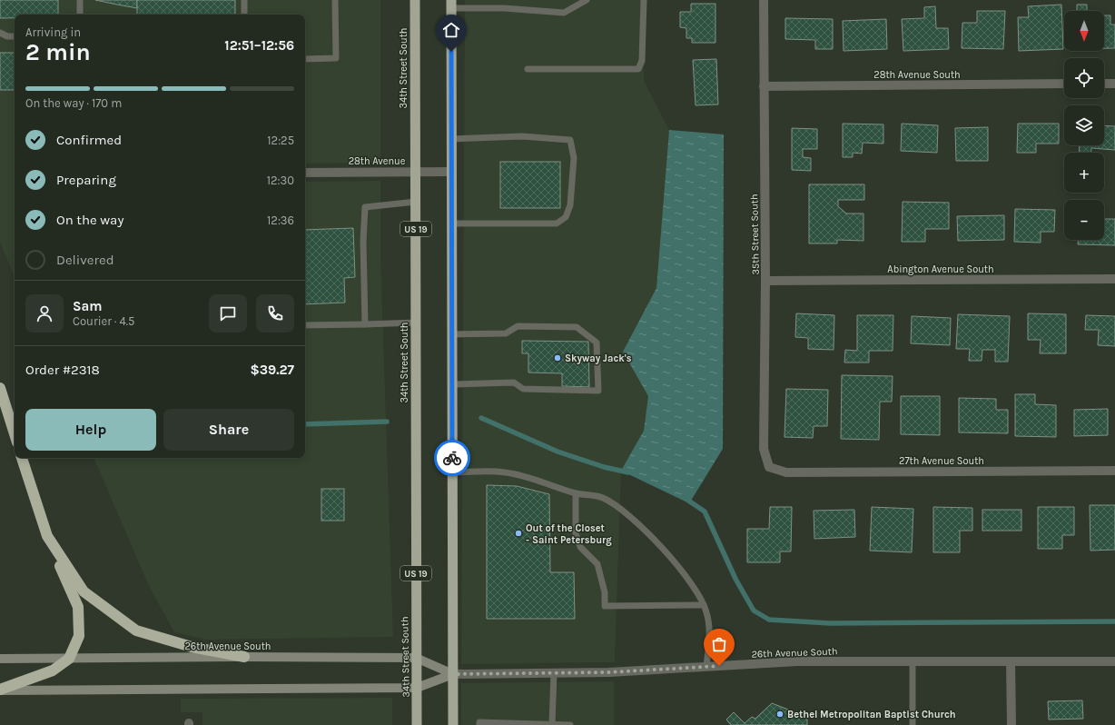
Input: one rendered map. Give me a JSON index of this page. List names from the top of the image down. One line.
{"streets":{"highway":["34th Street South","US 19"],"main road":["26th Avenue South"],"street":["28th Avenue South","28th Avenue","35th Street South","Abington Avenue South","27th Avenue South"]},"crossings":[["34th Street South","28th Avenue"],["34th Street South","26th Avenue South"],["28th Avenue South","35th Street South"],["35th Street South","Abington Avenue South"],["35th Street South","27th Avenue South"]],"places":["Skyway Jack's","Out of the Closet - Saint Petersburg","Bethel Metropolitan Baptist Church"],"north":"bottom","page":{"map_buttons":["+","−"],"heading":["2 min","Arriving in","12:51–12:56"],"panel":["Sam","Courier · 4.5","Order #2318","$39.27"],"bar":"On the way · 170 m","list":[["Confirmed","12:25"],["Preparing","12:30"],["On the way","12:36"],"Delivered"],"buttons":["Help","Share"]}}
